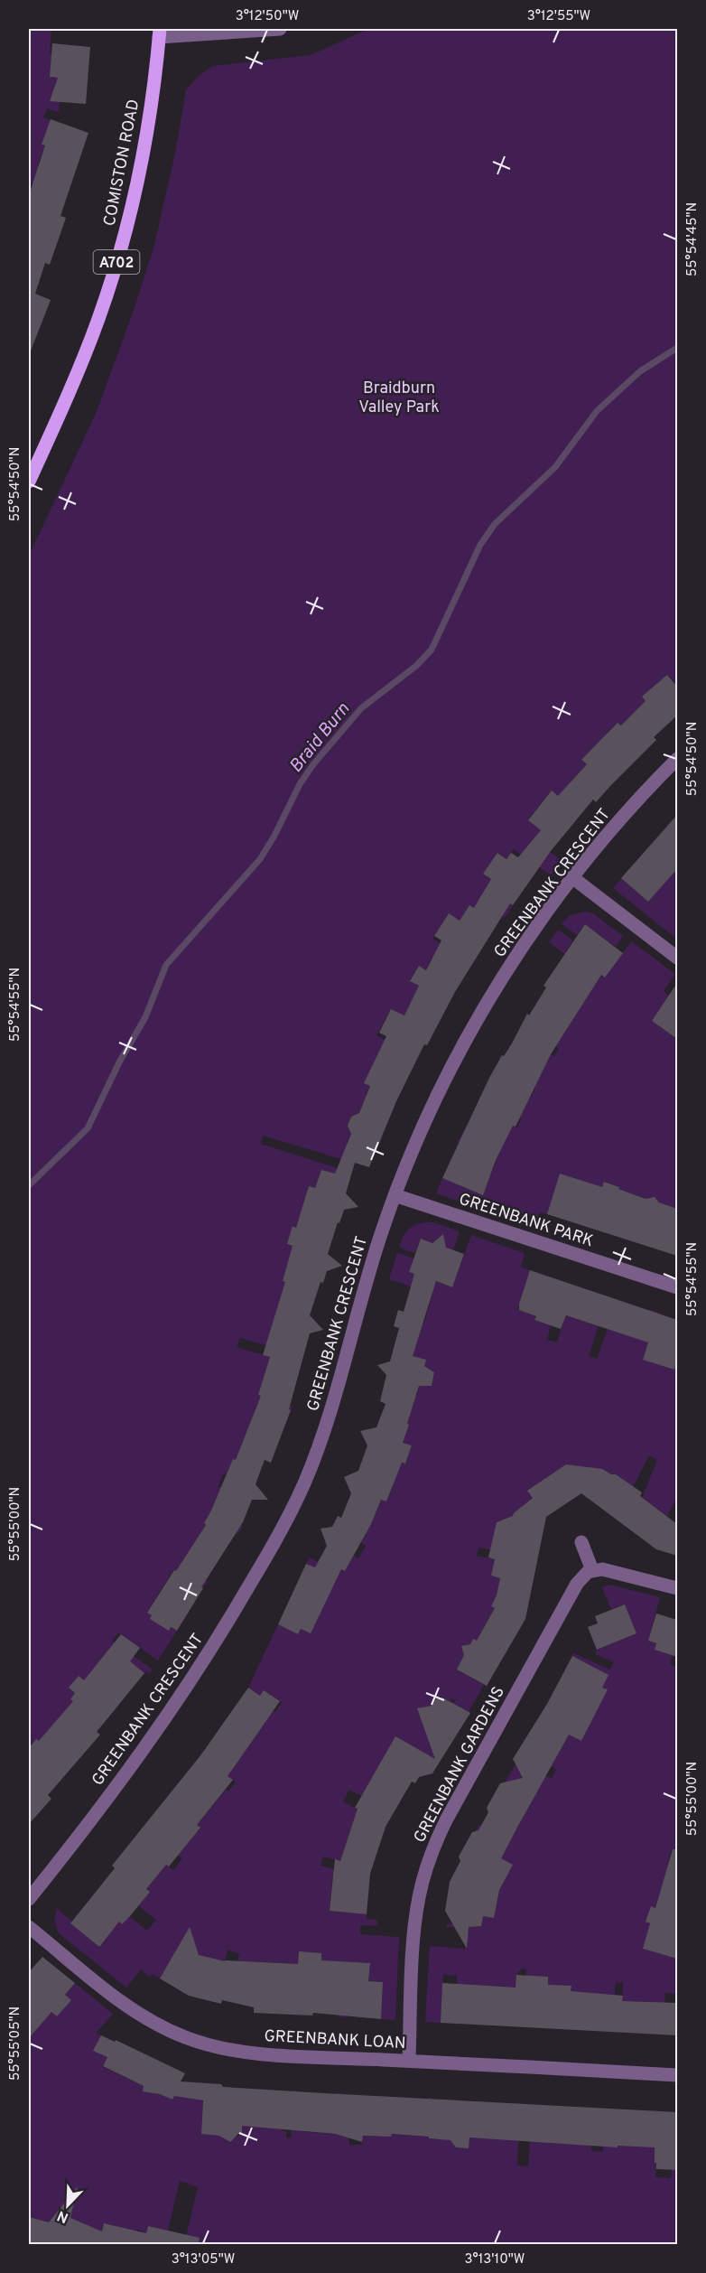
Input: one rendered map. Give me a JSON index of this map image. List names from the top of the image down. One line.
{"streets":{"main road":["COMISTON ROAD","A702"],"street":["GREENBANK CRESCENT","GREENBANK PARK","GREENBANK GARDENS","GREENBANK LOAN"]},"crossings":[["GREENBANK CRESCENT","GREENBANK PARK"],["GREENBANK GARDENS","GREENBANK LOAN"]],"water":["Braid Burn"],"parks":["Braidburn Valley Park"],"north":"bottom left","coordinates":["3°12'50\"W","3°12'55\"W","55°54'45\"N","55°54'50\"N","55°54'55\"N","55°55'00\"N","55°55'05\"N","3°13'05\"W","3°13'10\"W"]}
